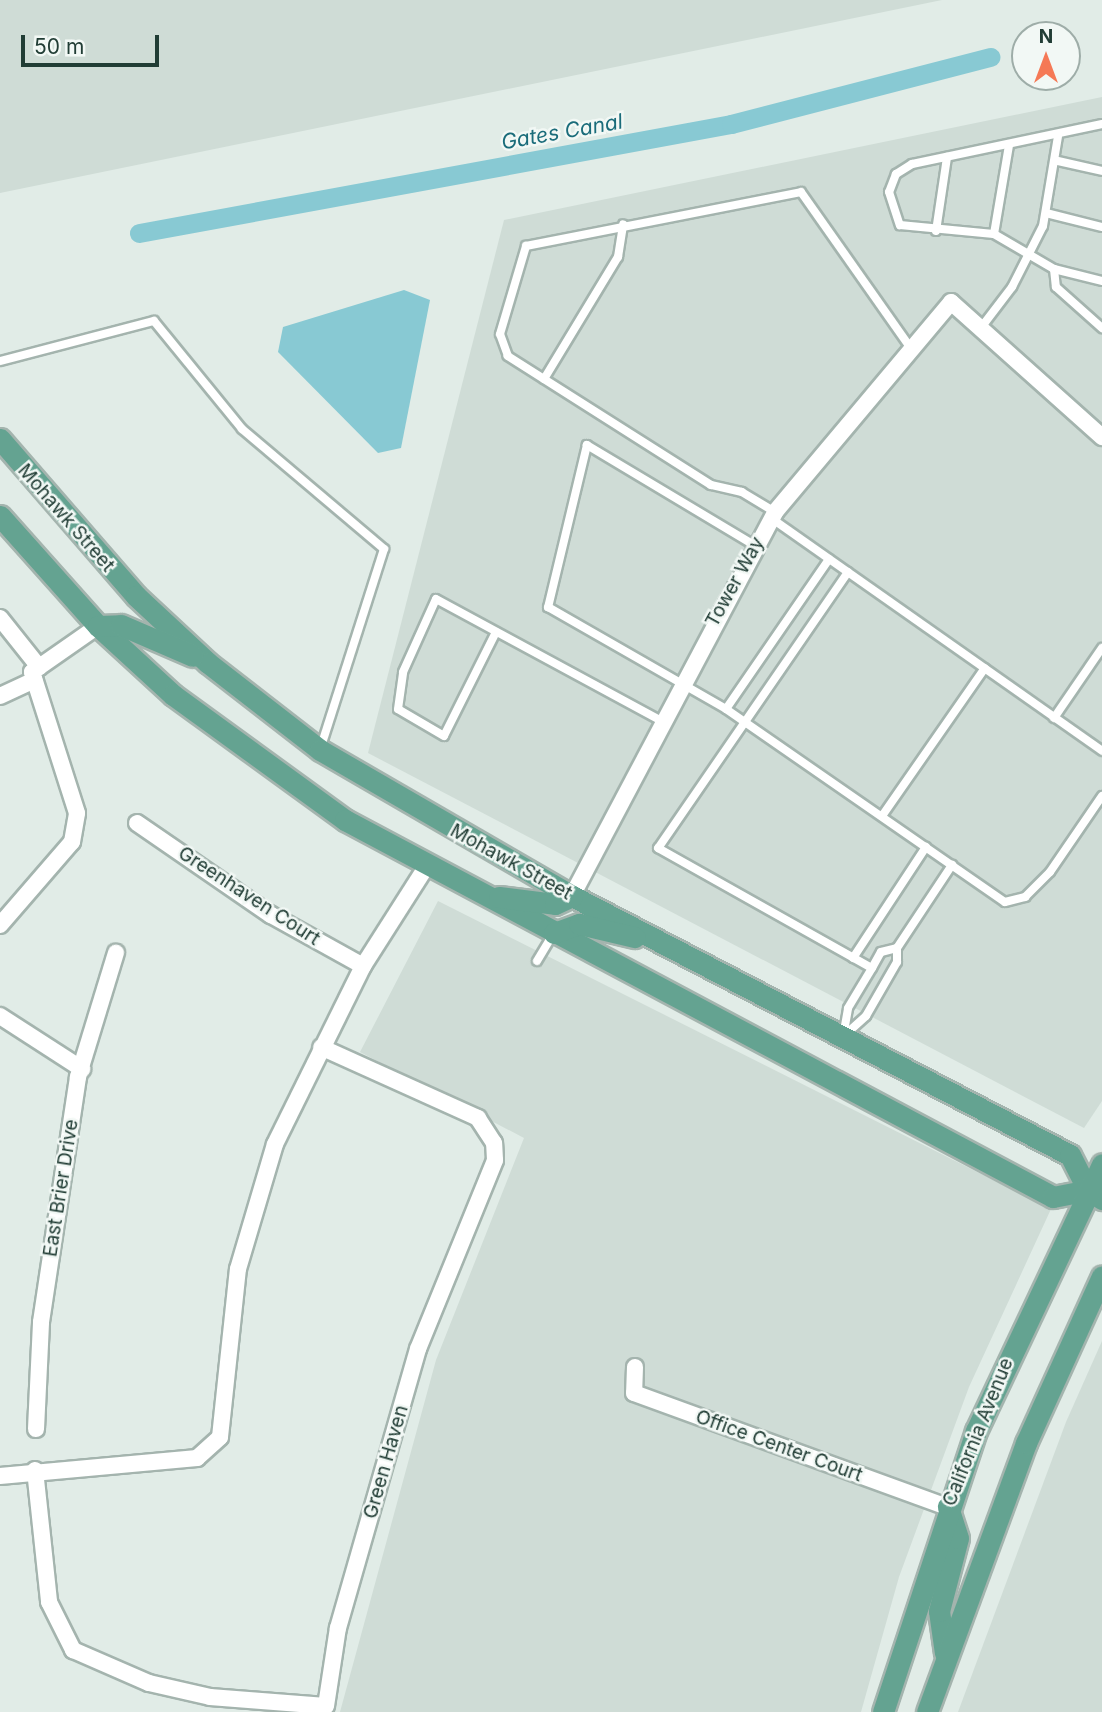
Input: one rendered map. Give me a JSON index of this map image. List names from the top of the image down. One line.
{"streets":{"main road":["Mohawk Street","California Avenue"],"street":["Tower Way","Greenhaven Court","East Brier Drive","Office Center Court","Green Haven"]},"crossings":[["Mohawk Street","Tower Way"],["Mohawk Street","California Avenue"],["California Avenue","Office Center Court"]],"water":["Gates Canal"],"scale_bar":"50 m","north":"top"}
